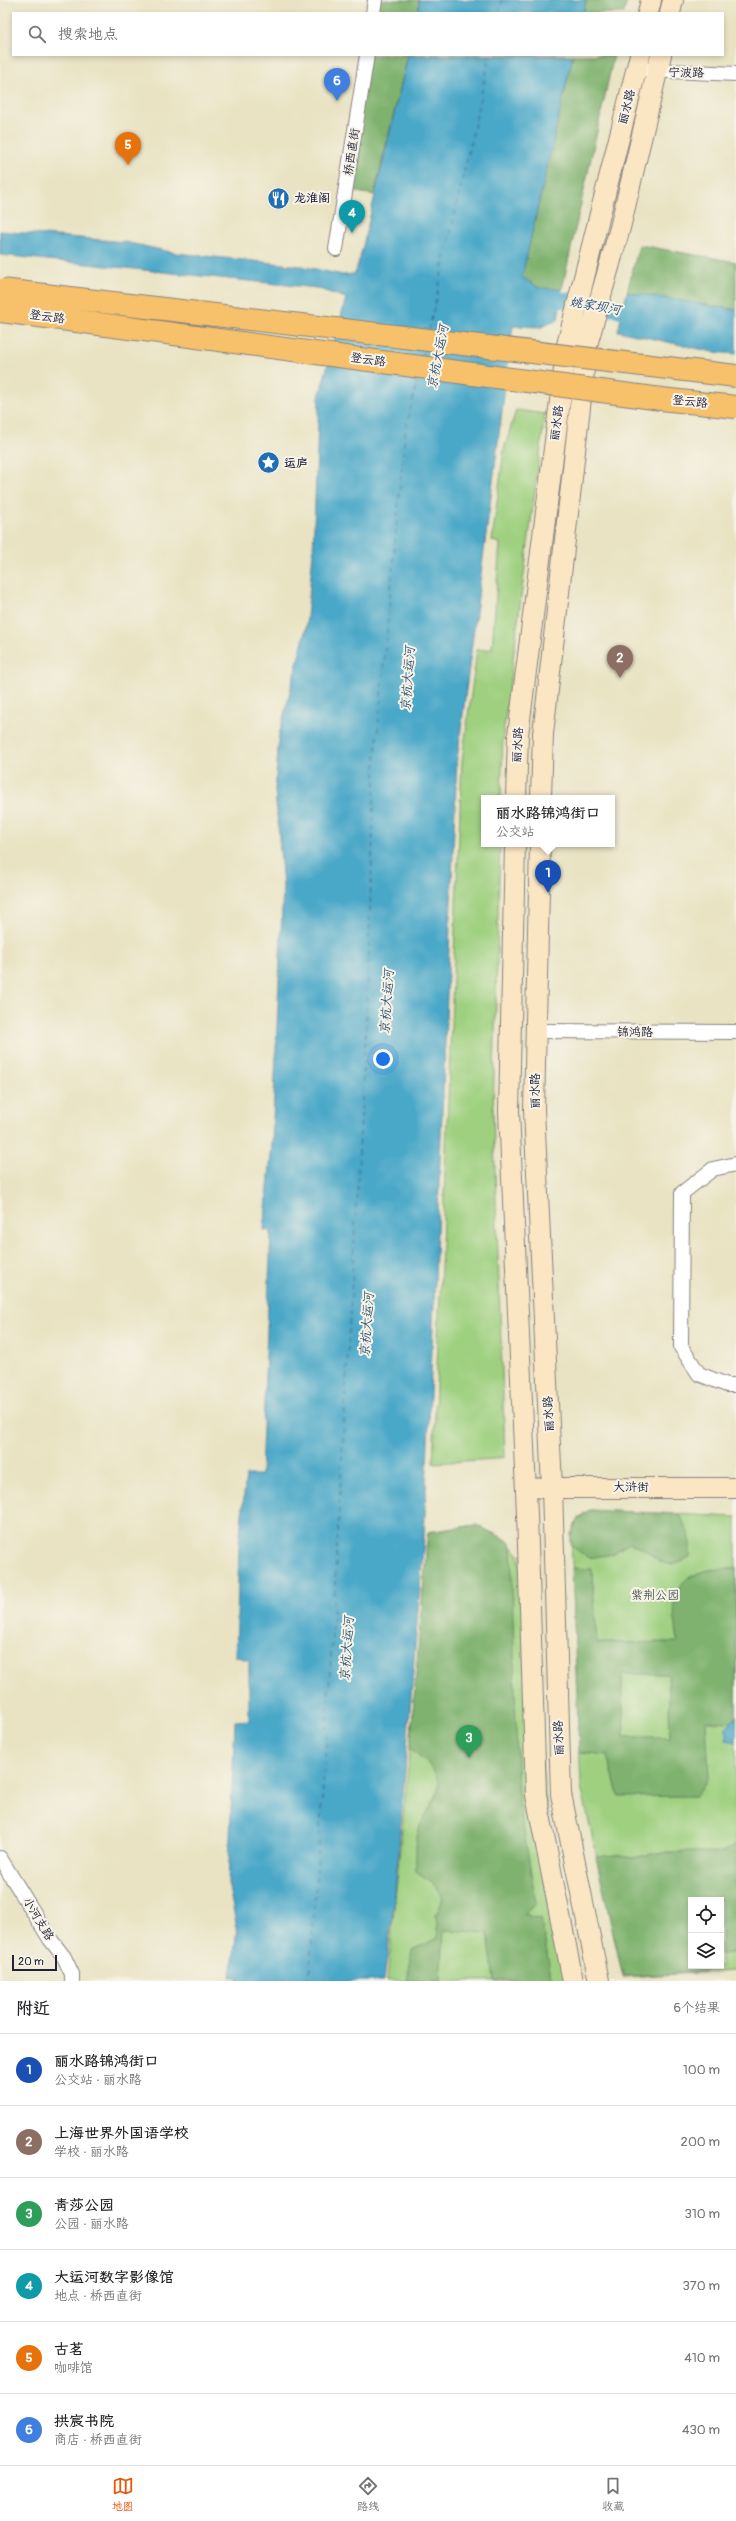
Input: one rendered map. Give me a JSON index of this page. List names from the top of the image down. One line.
{"streets":{"main road":["丽水路","登云路","大浒街"],"street":["宁波路","桥西直街","锦鸿路","小河支路"]},"crossings":[["宁波路","丽水路"],["丽水路","锦鸿路"],["丽水路","大浒街"]],"water":["姚家坝河","京杭大运河"],"parks":["紫荆公园"],"places":{"restaurant":["龙淮阁"],"place":["运庐"]},"scale_bar":"20 m","page":{"search":"搜索地点","pins":["6","5","4","2","1","3"],"popup":["丽水路锦鸿街口","公交站"],"scale":"20 m","heading":["附近","6个结果"],"list":[{"mark":"1","name":"丽水路锦鸿街口","note":"公交站 · 丽水路","value":"100 m"},{"mark":"2","name":"上海世界外国语学校","note":"学校 · 丽水路","value":"200 m"},{"mark":"3","name":"青莎公园","note":"公园 · 丽水路","value":"310 m"},{"mark":"4","name":"大运河数字影像馆","note":"地点 · 桥西直街","value":"370 m"},{"mark":"5","name":"古茗","note":"咖啡馆","value":"410 m"},{"mark":"6","name":"拱宸书院","note":"商店 · 桥西直街","value":"430 m"}],"nav":["地图","路线","收藏"]}}
